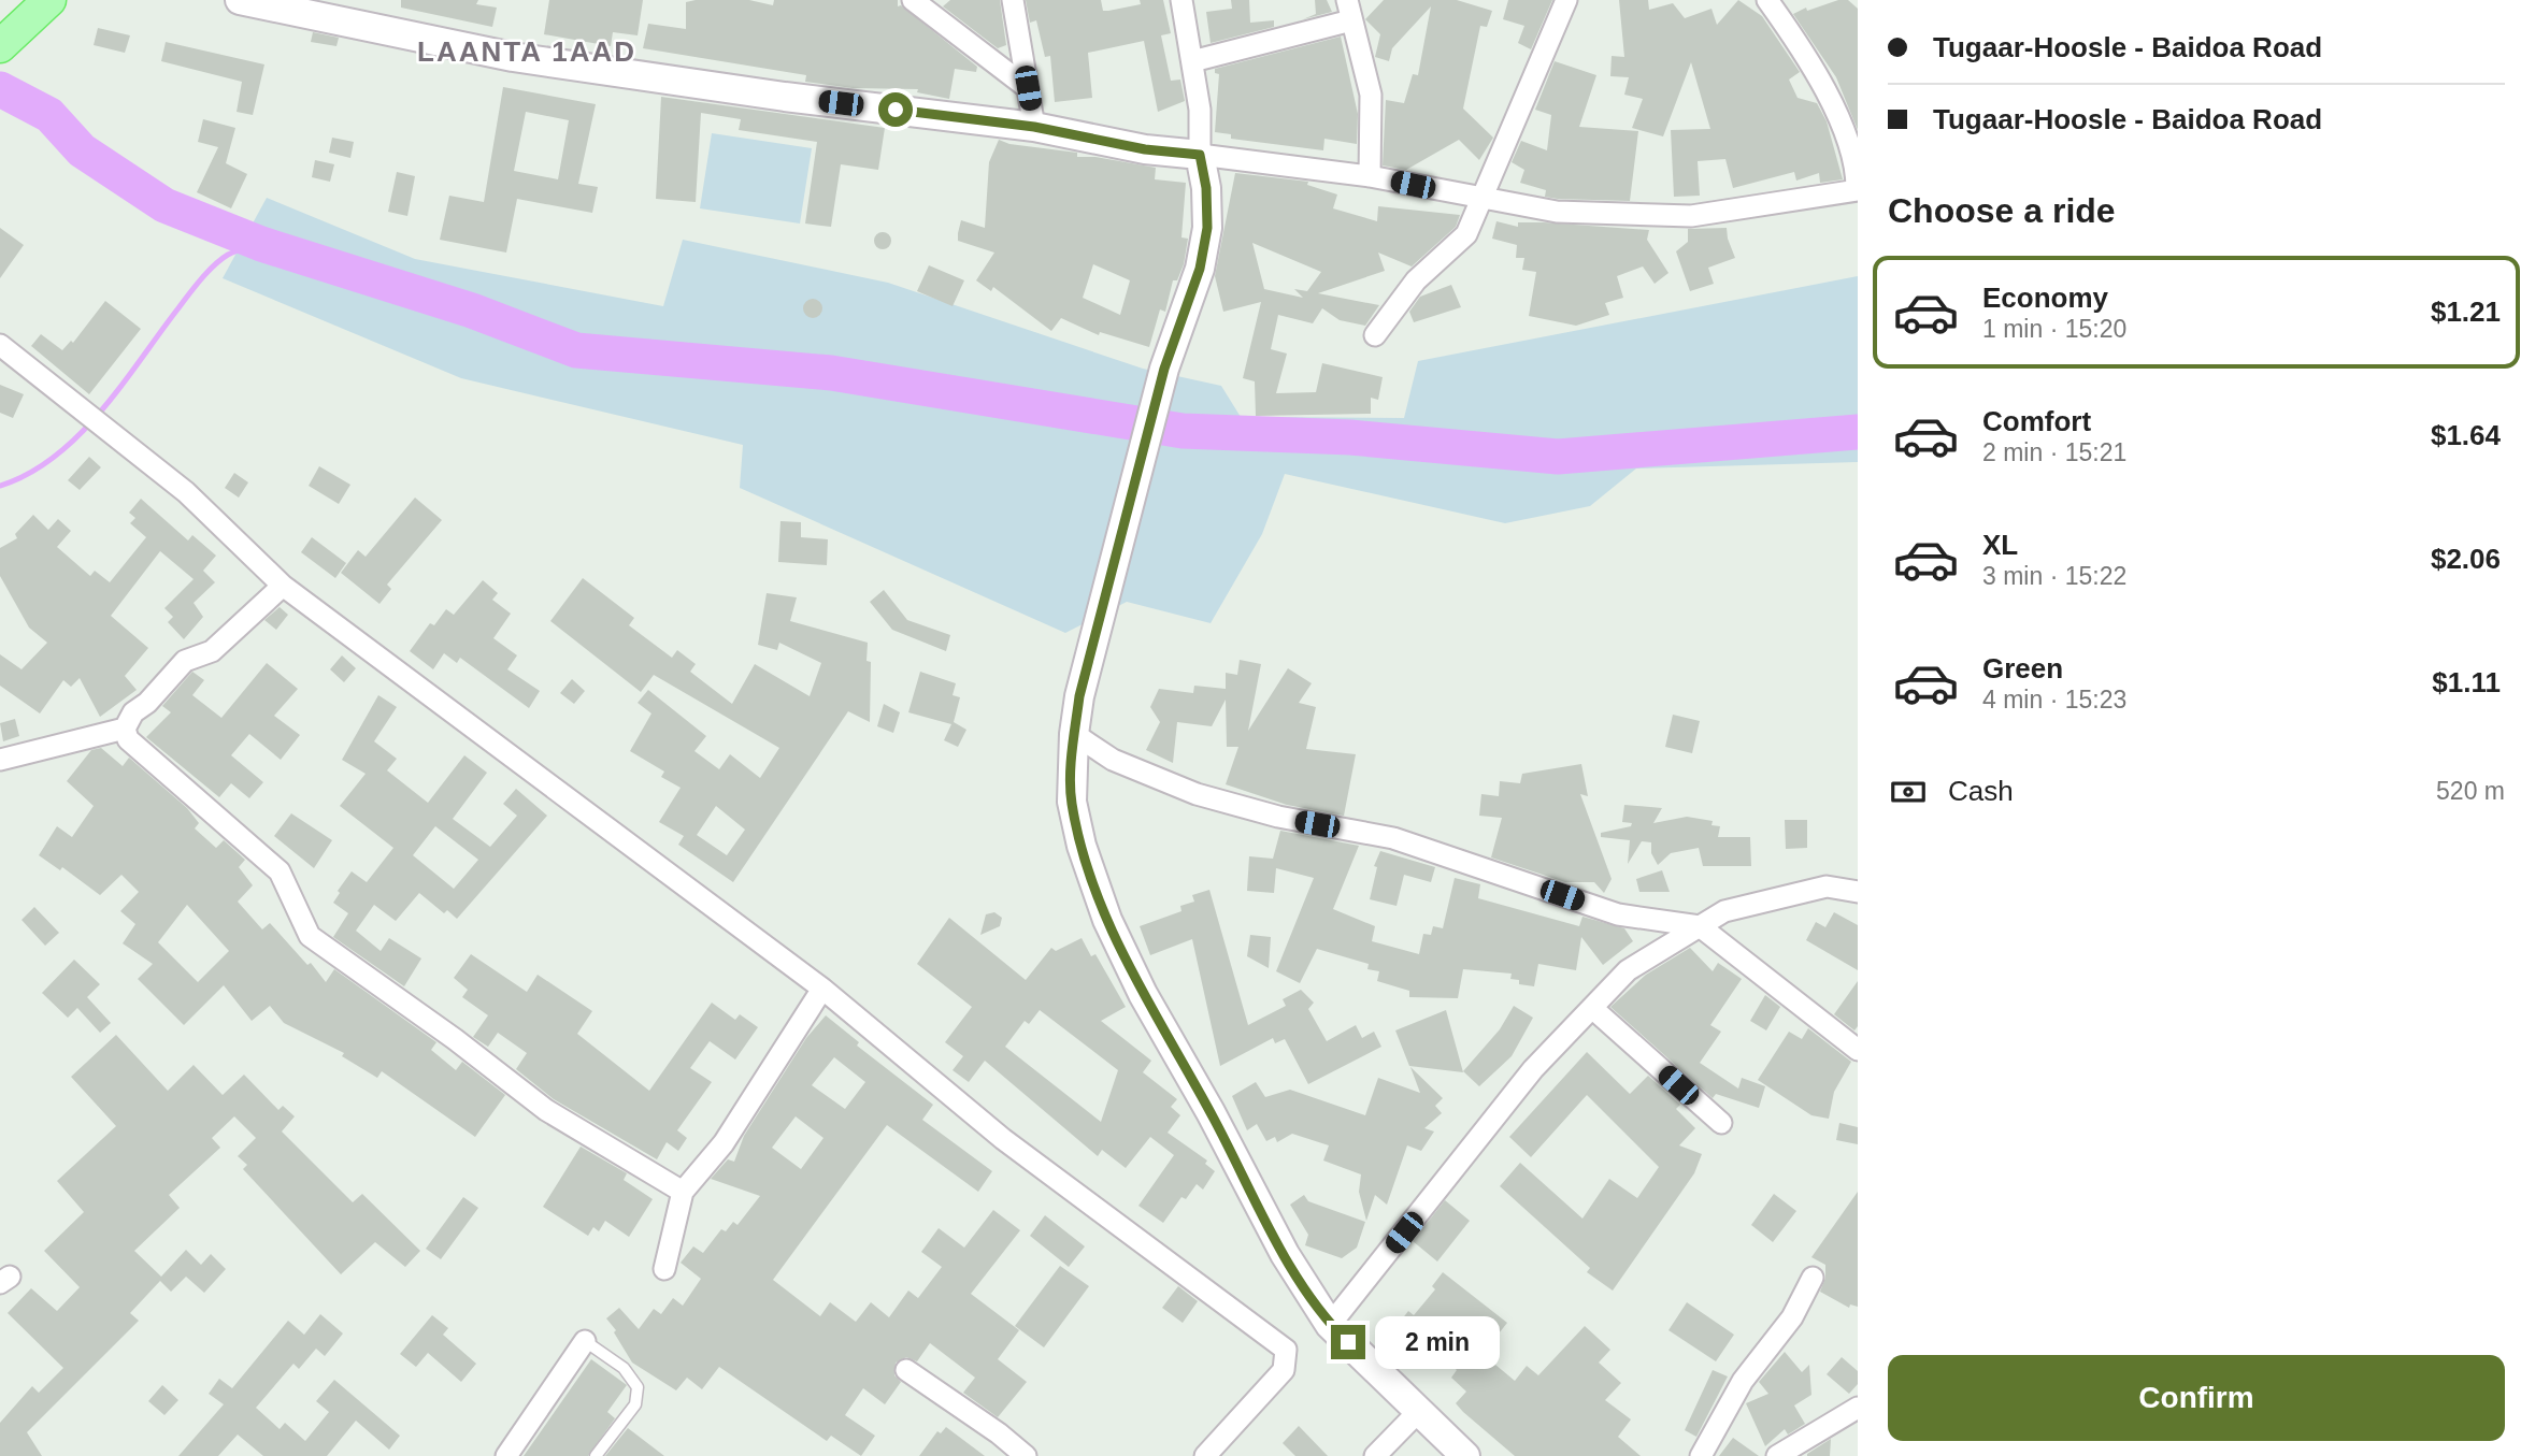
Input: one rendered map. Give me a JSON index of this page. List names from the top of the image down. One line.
{"districts":["LAANTA 1AAD"],"page":{"banner":["Tugaar-Hoosle - Baidoa Road","Tugaar-Hoosle - Baidoa Road"],"heading":"Choose a ride","list":[{"name":"Economy","note":"1 min · 15:20","value":"$1.21"},{"name":"Comfort","note":"2 min · 15:21","value":"$1.64"},{"name":"XL","note":"3 min · 15:22","value":"$2.06"},{"name":"Green","note":"4 min · 15:23","value":"$1.11"}],"pay":["Cash","520 m"],"bubble":"2 min","buttons":"Confirm"}}
